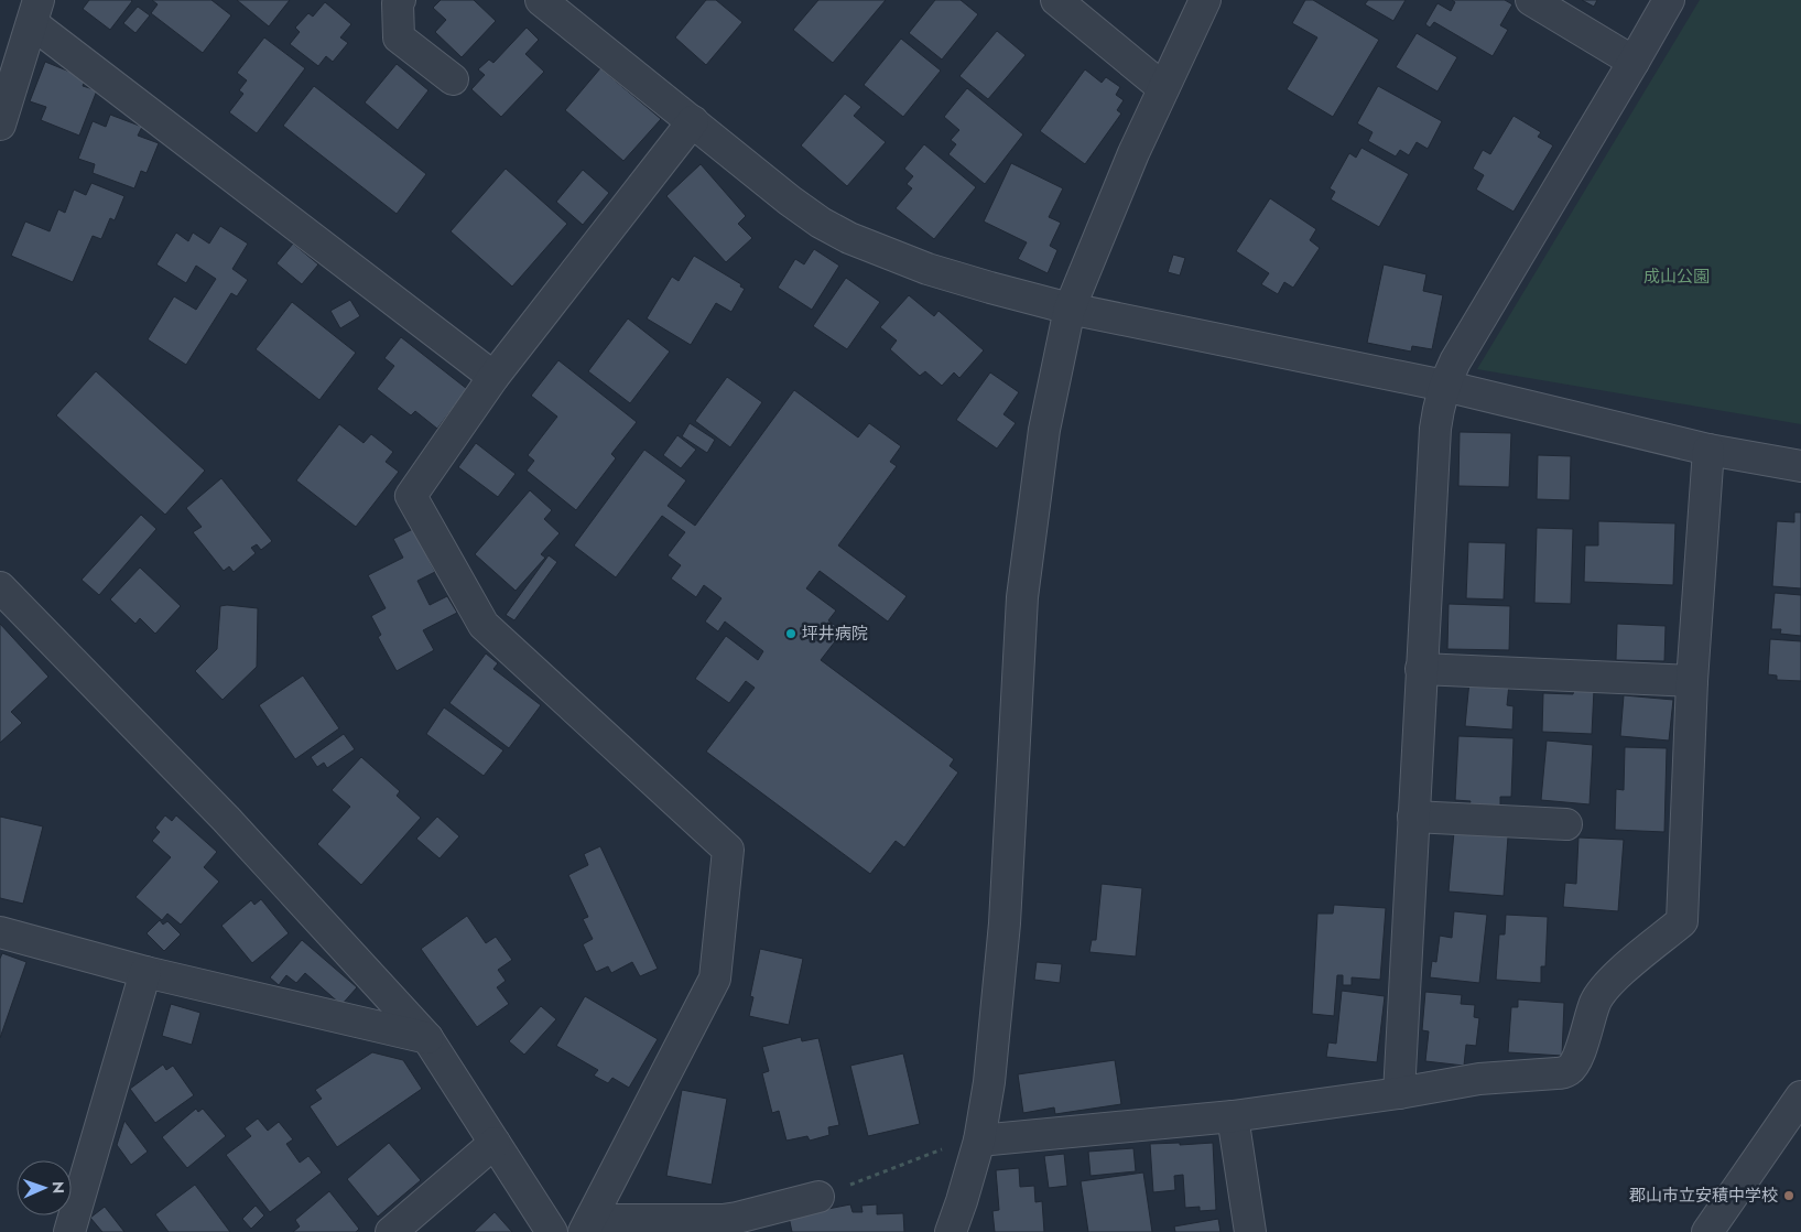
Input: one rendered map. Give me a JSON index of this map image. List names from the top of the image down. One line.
{"parks":["成山公園"],"places":["坪井病院","郡山市立安積中学校"],"north":"right"}
